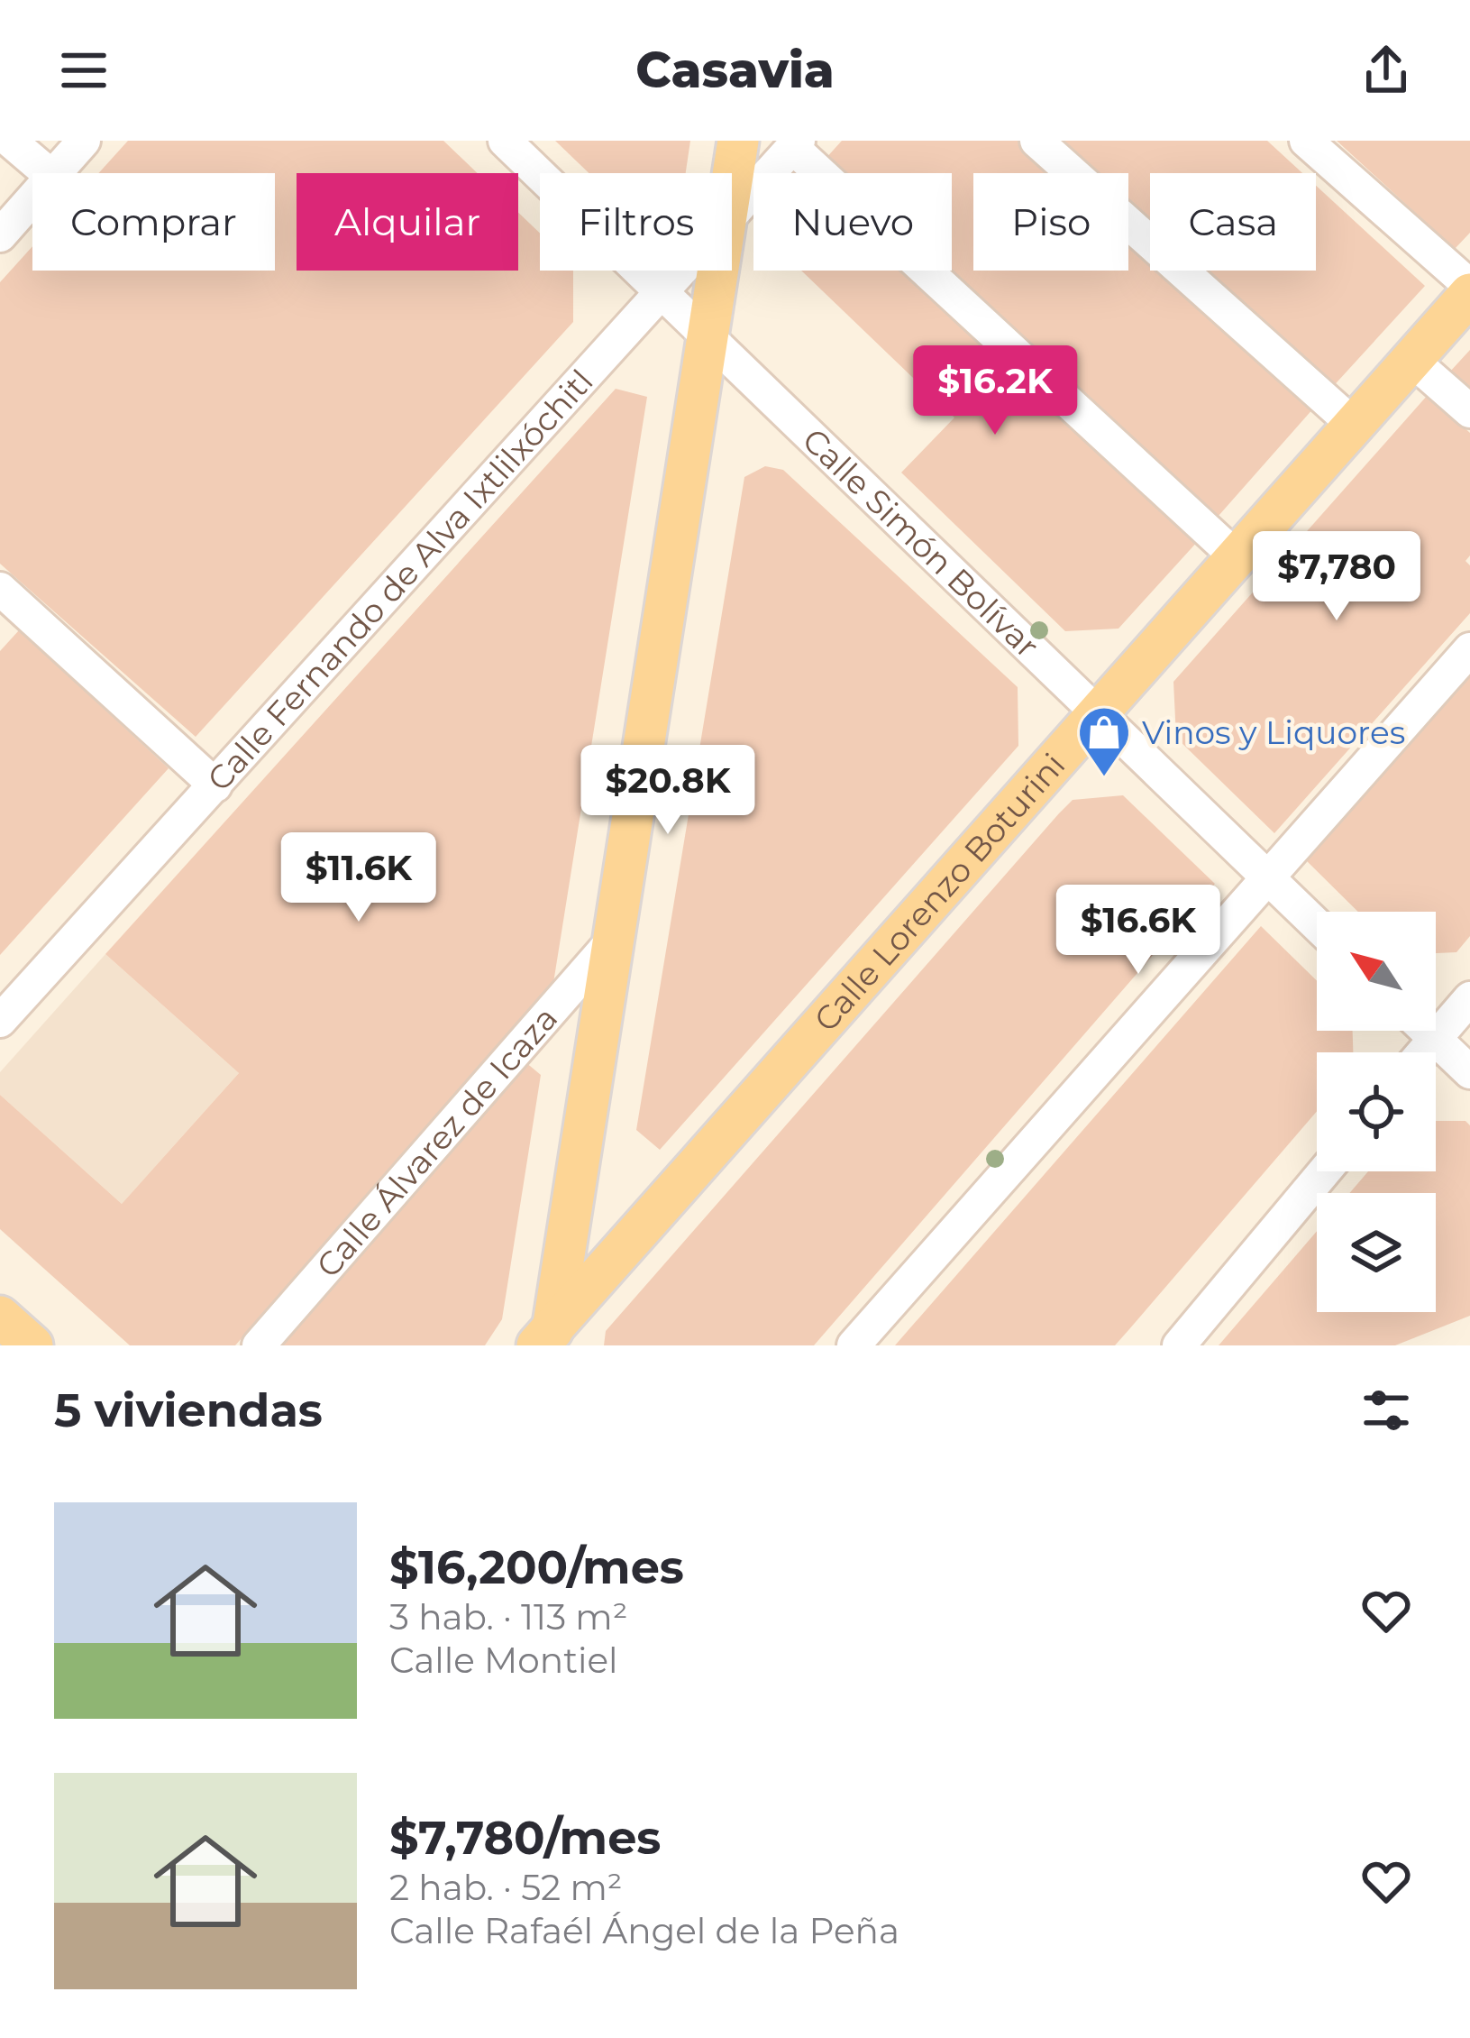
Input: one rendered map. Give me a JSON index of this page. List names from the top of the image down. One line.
{"streets":{"main road":["Calle Lorenzo Boturini"],"street":["Calle Simón Bolívar","Calle Fernando de Alva Ixtlilxóchitl","Calle Álvarez de Icaza"]},"crossings":[["Calle Simón Bolívar","Calle Fernando de Alva Ixtlilxóchitl"],["Calle Simón Bolívar","Calle Lorenzo Boturini"]],"places":{"shop":["Vinos y Liquores"]},"north":"top left","page":{"header":"Casavia","chip":["Comprar","Alquilar","Filtros","Nuevo","Piso","Casa"],"price":["$16.2K","$7,780","$20.8K","$11.6K","$16.6K"],"heading":"5 viviendas","list":[{"name":"$16,200/mes","note":"3 hab. · 113 m² · Calle Montiel"},{"name":"$7,780/mes","note":"2 hab. · 52 m² · Calle Rafaél Ángel de la Peña"}]}}
